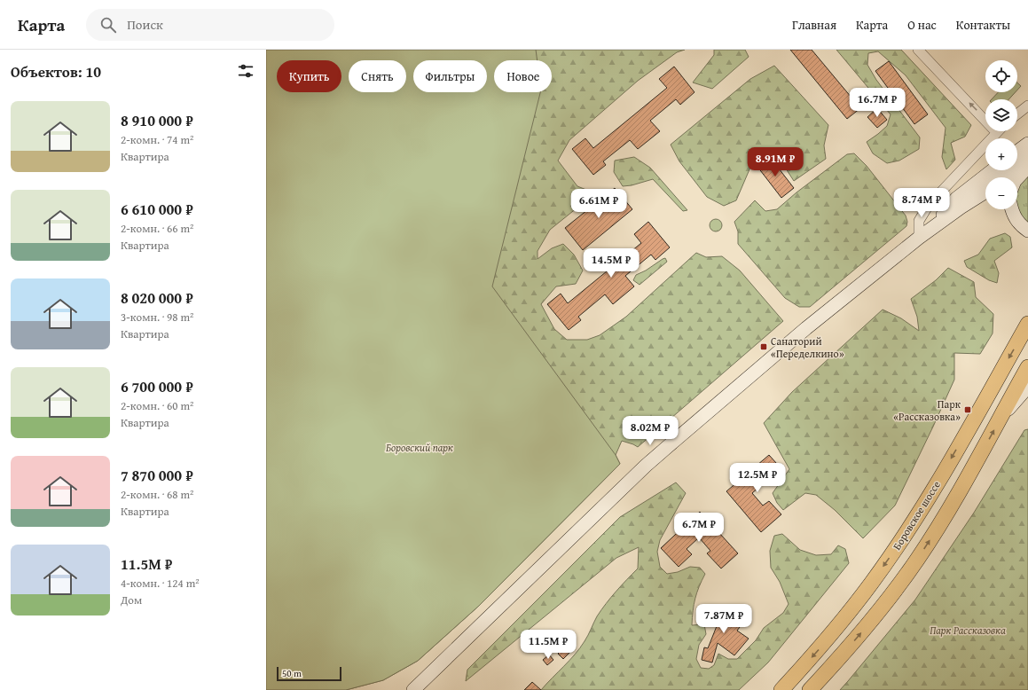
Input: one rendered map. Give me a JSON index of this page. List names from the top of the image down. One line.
{"streets":{"main road":["Боровское шоссе"]},"parks":["Боровский парк","Парк Рассказовка"],"places":{"transit":["Санаторий «Переделкино»","Парк «Рассказовка»"]},"scale_bar":"50 m","page":{"header":"Карта","search":"Поиск","nav":["Главная","Карта","О нас","Контакты"],"heading":"Объектов: 10","map_buttons":["+","−"],"chip":["Купить","Снять","Фильтры","Новое"],"price":["16.7M ₽","8.91M ₽","8.74M ₽","6.61M ₽","14.5M ₽","8.02M ₽","12.5M ₽","6.7M ₽","7.87M ₽","11.5M ₽"],"list":[{"name":"8 910 000 ₽","note":"2-комн. · 74 m² · Квартира"},{"name":"6 610 000 ₽","note":"2-комн. · 66 m² · Квартира"},{"name":"8 020 000 ₽","note":"3-комн. · 98 m² · Квартира"},{"name":"6 700 000 ₽","note":"2-комн. · 60 m² · Квартира"},{"name":"7 870 000 ₽","note":"2-комн. · 68 m² · Квартира"},{"name":"11.5M ₽","note":"4-комн. · 124 m² · Дом"}],"scale":"50 m"}}
